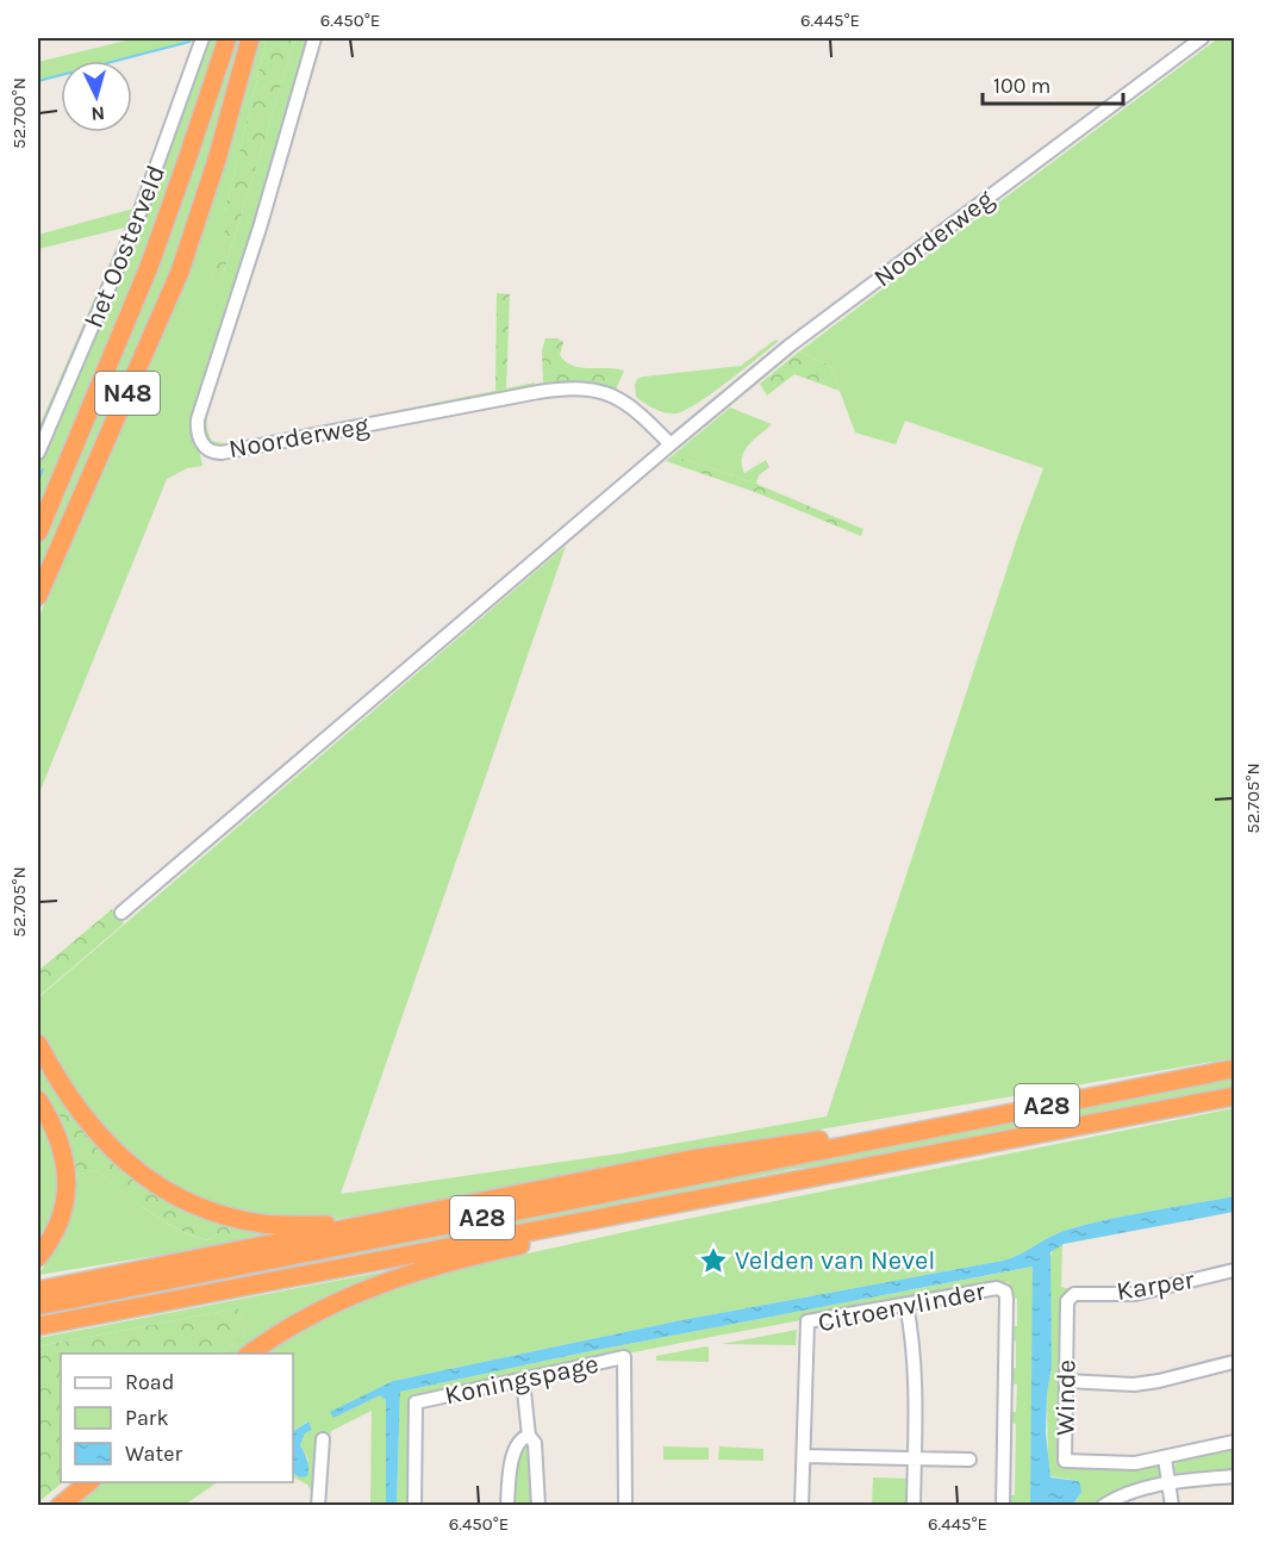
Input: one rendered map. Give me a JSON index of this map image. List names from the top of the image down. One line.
{"streets":{"highway":["N48","A28"],"street":["Noorderweg","het Oosterveld","Karper","Citroenvlinder","Koningspage","Winde"]},"crossings":[["Karper","Winde"]],"places":{"place":["Velden van Nevel"]},"legend":["Road","Park","Water"],"scale_bar":"100 m","north":"bottom","coordinates":["6.450°E","6.445°E","52.700°N","52.705°N"]}
